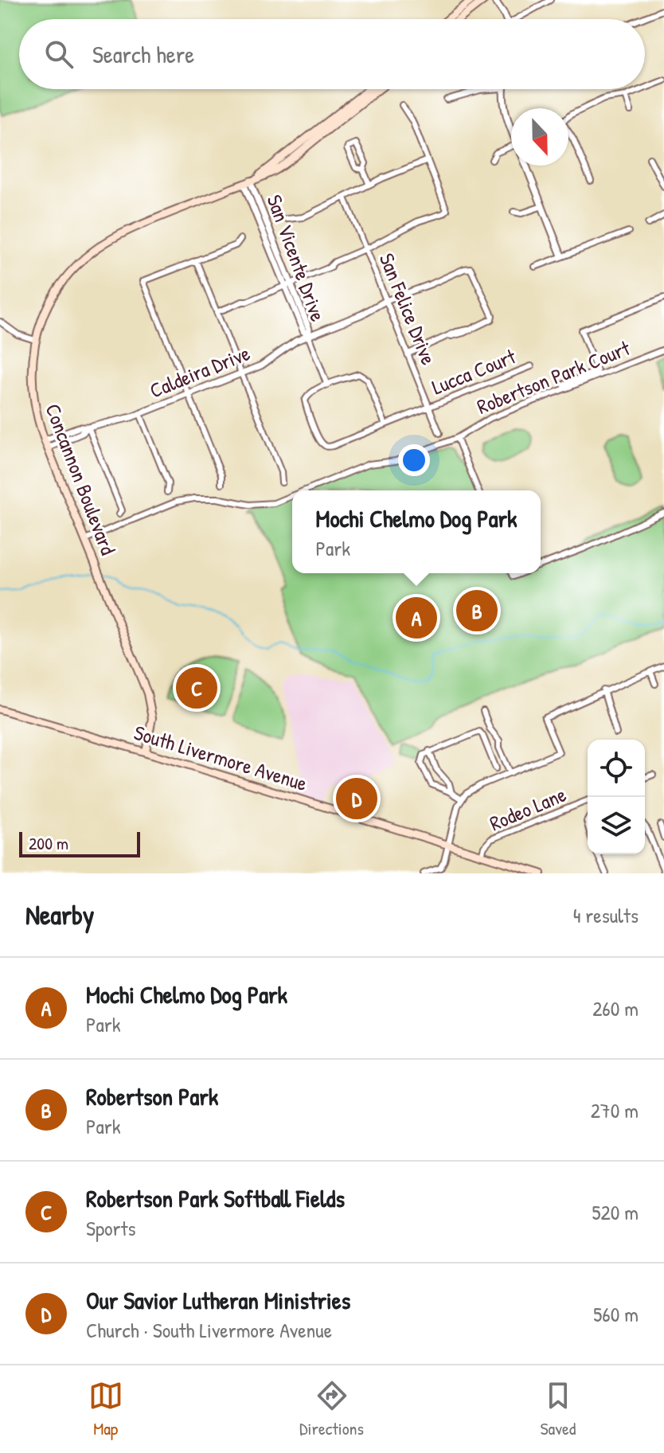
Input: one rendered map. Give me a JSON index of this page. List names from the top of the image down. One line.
{"streets":{"main road":["Concannon Boulevard","South Livermore Avenue"],"street":["San Vicente Drive","San Felice Drive","Caldeira Drive","Lucca Court","Robertson Park Court","Rodeo Lane"]},"crossings":[["San Vicente Drive","Caldeira Drive"],["San Vicente Drive","Concannon Boulevard"],["San Felice Drive","Caldeira Drive"],["San Felice Drive","Lucca Court"],["Caldeira Drive","Concannon Boulevard"],["Robertson Park Court","Concannon Boulevard"],["Concannon Boulevard","South Livermore Avenue"],["South Livermore Avenue","Rodeo Lane"]],"scale_bar":"200 m","north":"bottom","page":{"search":"Search here","popup":["Mochi Chelmo Dog Park","Park"],"pins":["B","A","C","D"],"scale":"200 m","heading":["Nearby","4 results"],"list":[{"mark":"A","name":"Mochi Chelmo Dog Park","note":"Park","value":"260 m"},{"mark":"B","name":"Robertson Park","note":"Park","value":"270 m"},{"mark":"C","name":"Robertson Park Softball Fields","note":"Sports","value":"520 m"},{"mark":"D","name":"Our Savior Lutheran Ministries","note":"Church · South Livermore Avenue","value":"560 m"}],"nav":["Map","Directions","Saved"]}}
